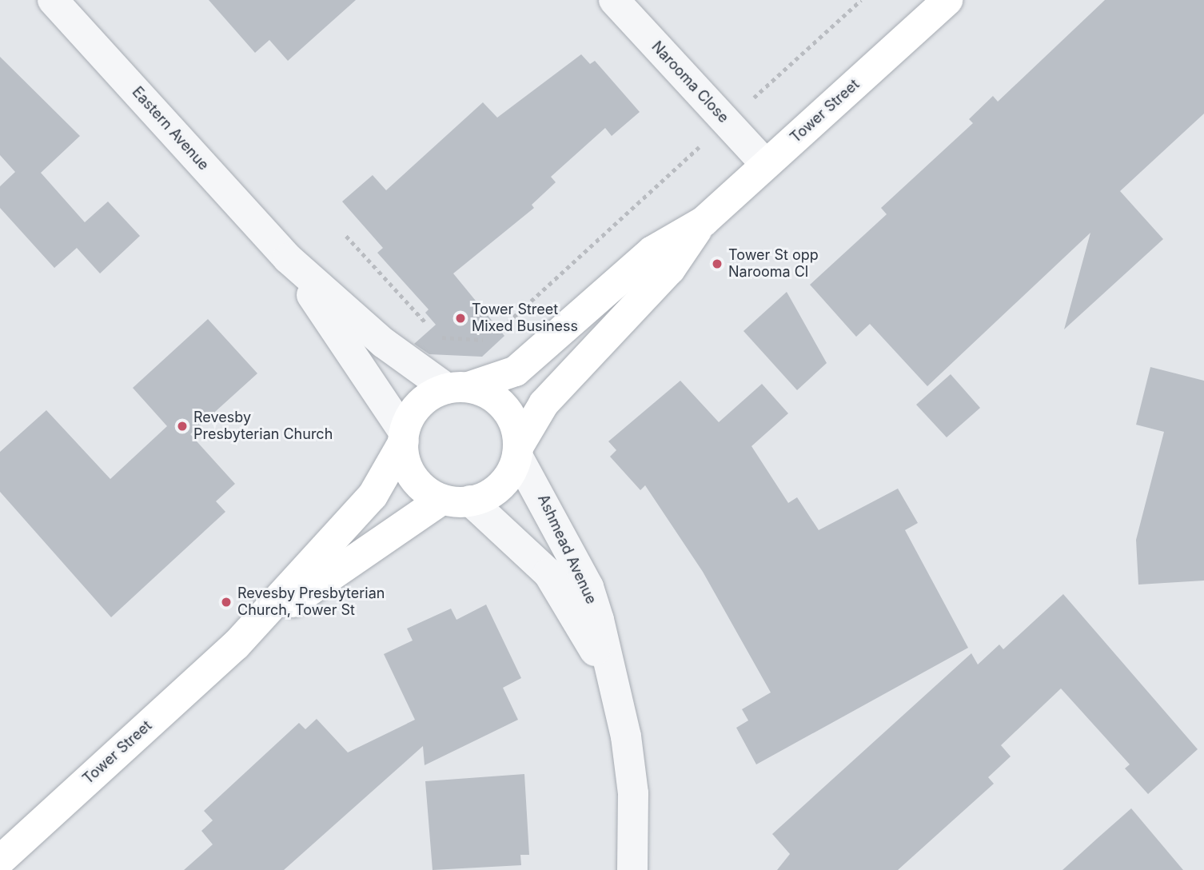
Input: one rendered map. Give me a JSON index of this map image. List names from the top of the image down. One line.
{"streets":{"main road":["Tower Street"],"street":["Narooma Close","Eastern Avenue","Ashmead Avenue"]},"crossings":[["Narooma Close","Tower Street"],["Tower Street","Eastern Avenue"],["Tower Street","Ashmead Avenue"],["Eastern Avenue","Ashmead Avenue"]],"places":["Tower St opp Narooma Cl","Tower Street Mixed Business","Revesby Presbyterian Church","Revesby Presbyterian Church, Tower St"]}
